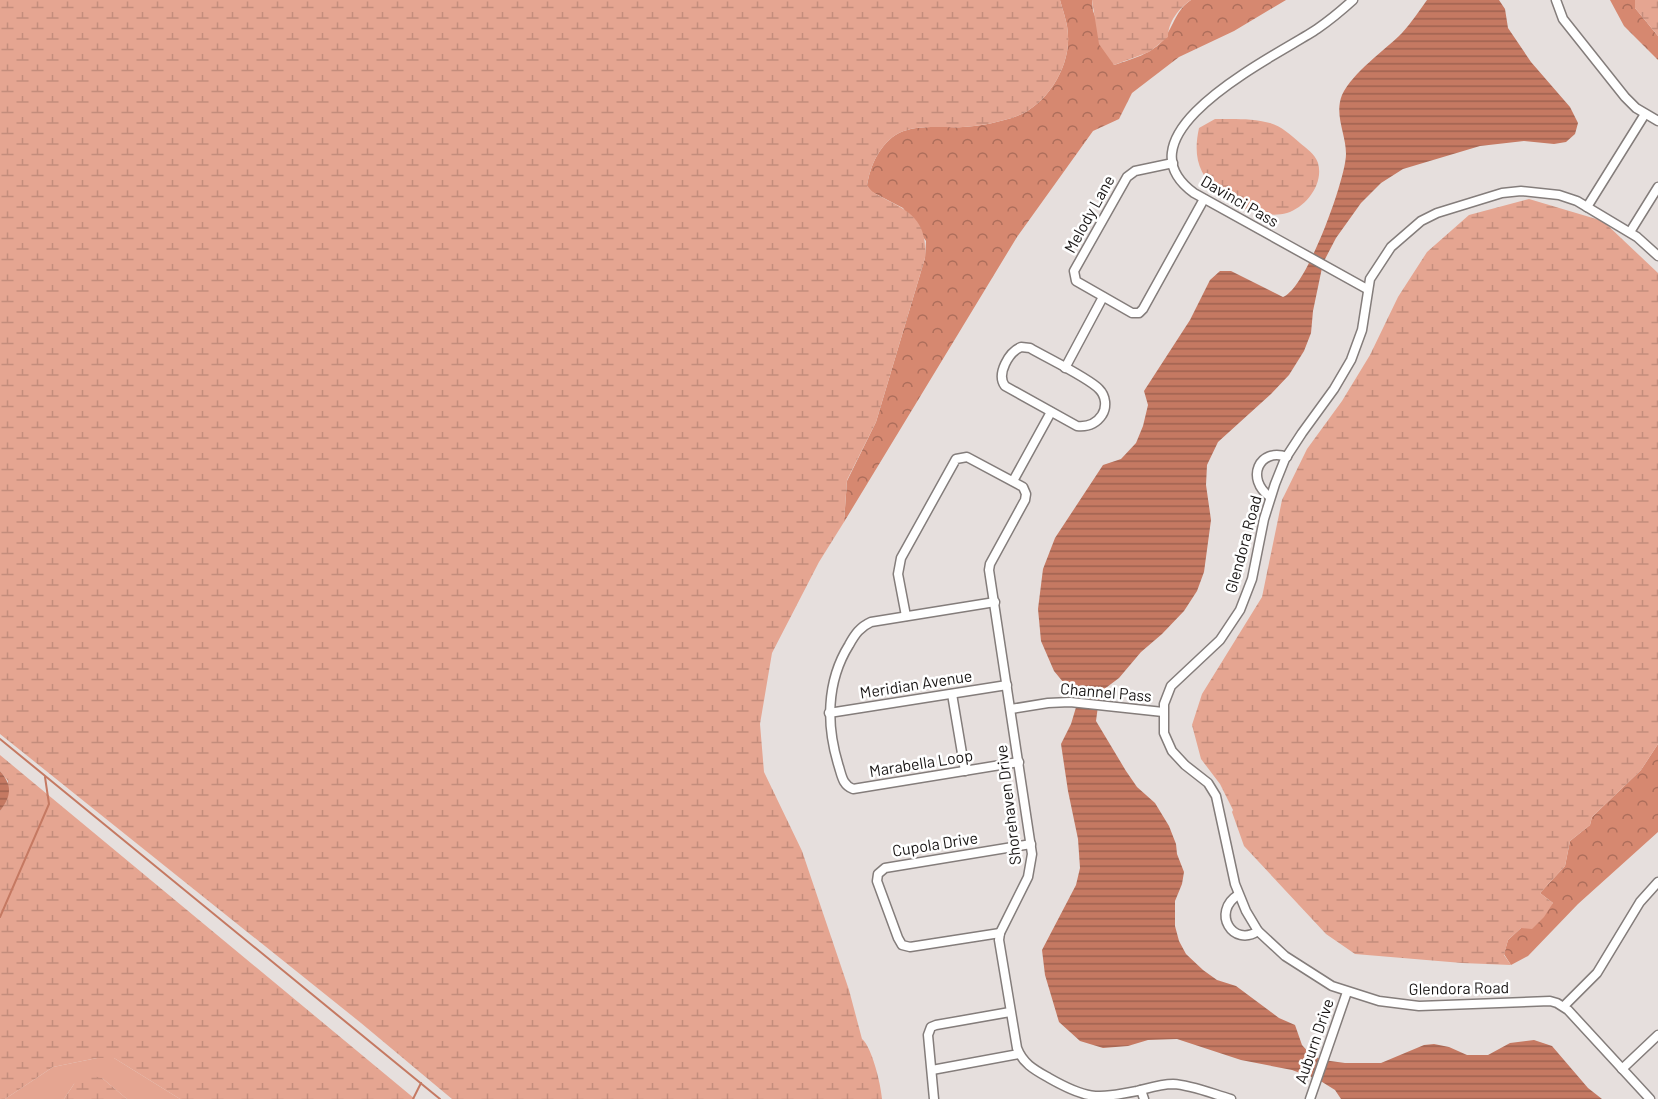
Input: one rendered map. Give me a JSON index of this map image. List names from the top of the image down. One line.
{"streets":{"street":["Davinci Pass","Melody Lane","Glendora Road","Meridian Avenue","Channel Pass","Marabella Loop","Shorehaven Drive","Cupola Drive","Auburn Drive"]},"crossings":[["Davinci Pass","Melody Lane"],["Davinci Pass","Glendora Road"],["Glendora Road","Channel Pass"],["Glendora Road","Auburn Drive"],["Meridian Avenue","Marabella Loop"],["Meridian Avenue","Shorehaven Drive"],["Channel Pass","Shorehaven Drive"],["Marabella Loop","Shorehaven Drive"],["Shorehaven Drive","Cupola Drive"]]}
